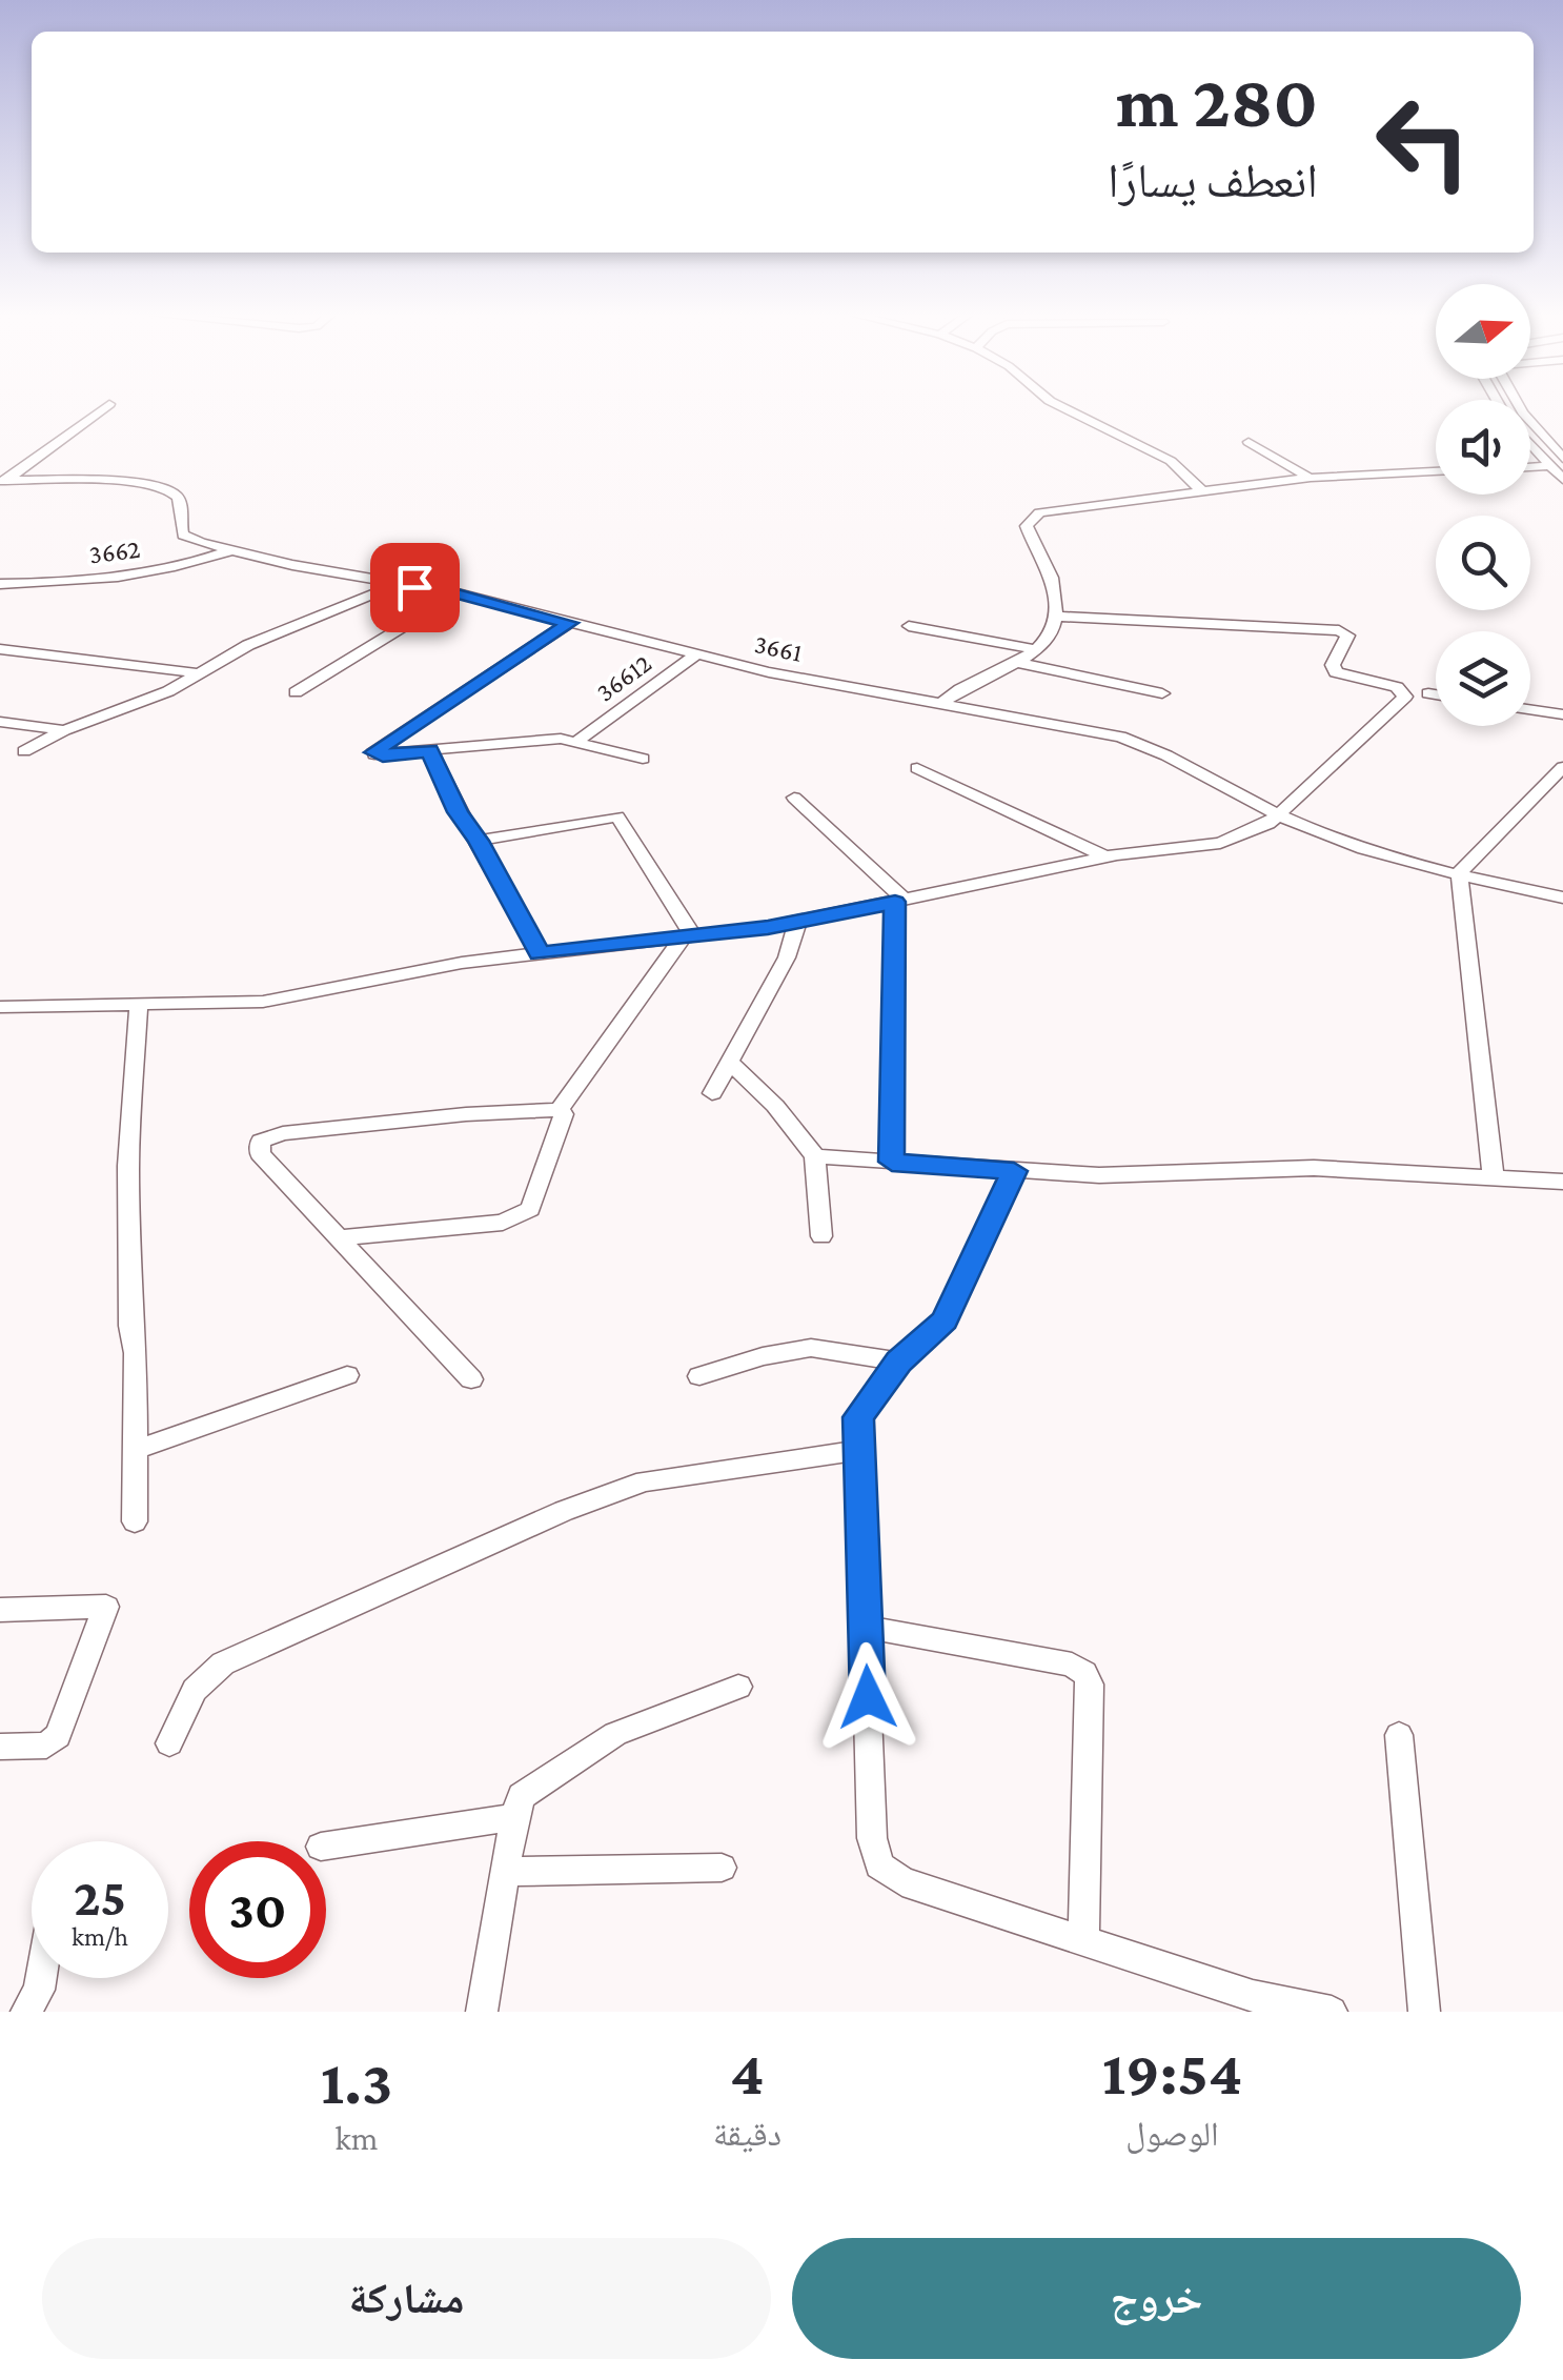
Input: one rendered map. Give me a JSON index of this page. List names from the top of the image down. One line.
{"streets":{"street":["3662","3661","36612"]},"crossings":[["3662","3661"],["3661","36612"]],"north":"right","page":{"turn":["280 m","انعطف يسارًا"],"speed":"25 km/h","limit":"30","eta":["19:54","الوصول","4","دقيقة","1.3","km"],"buttons":["خروج","مشاركة"]}}
